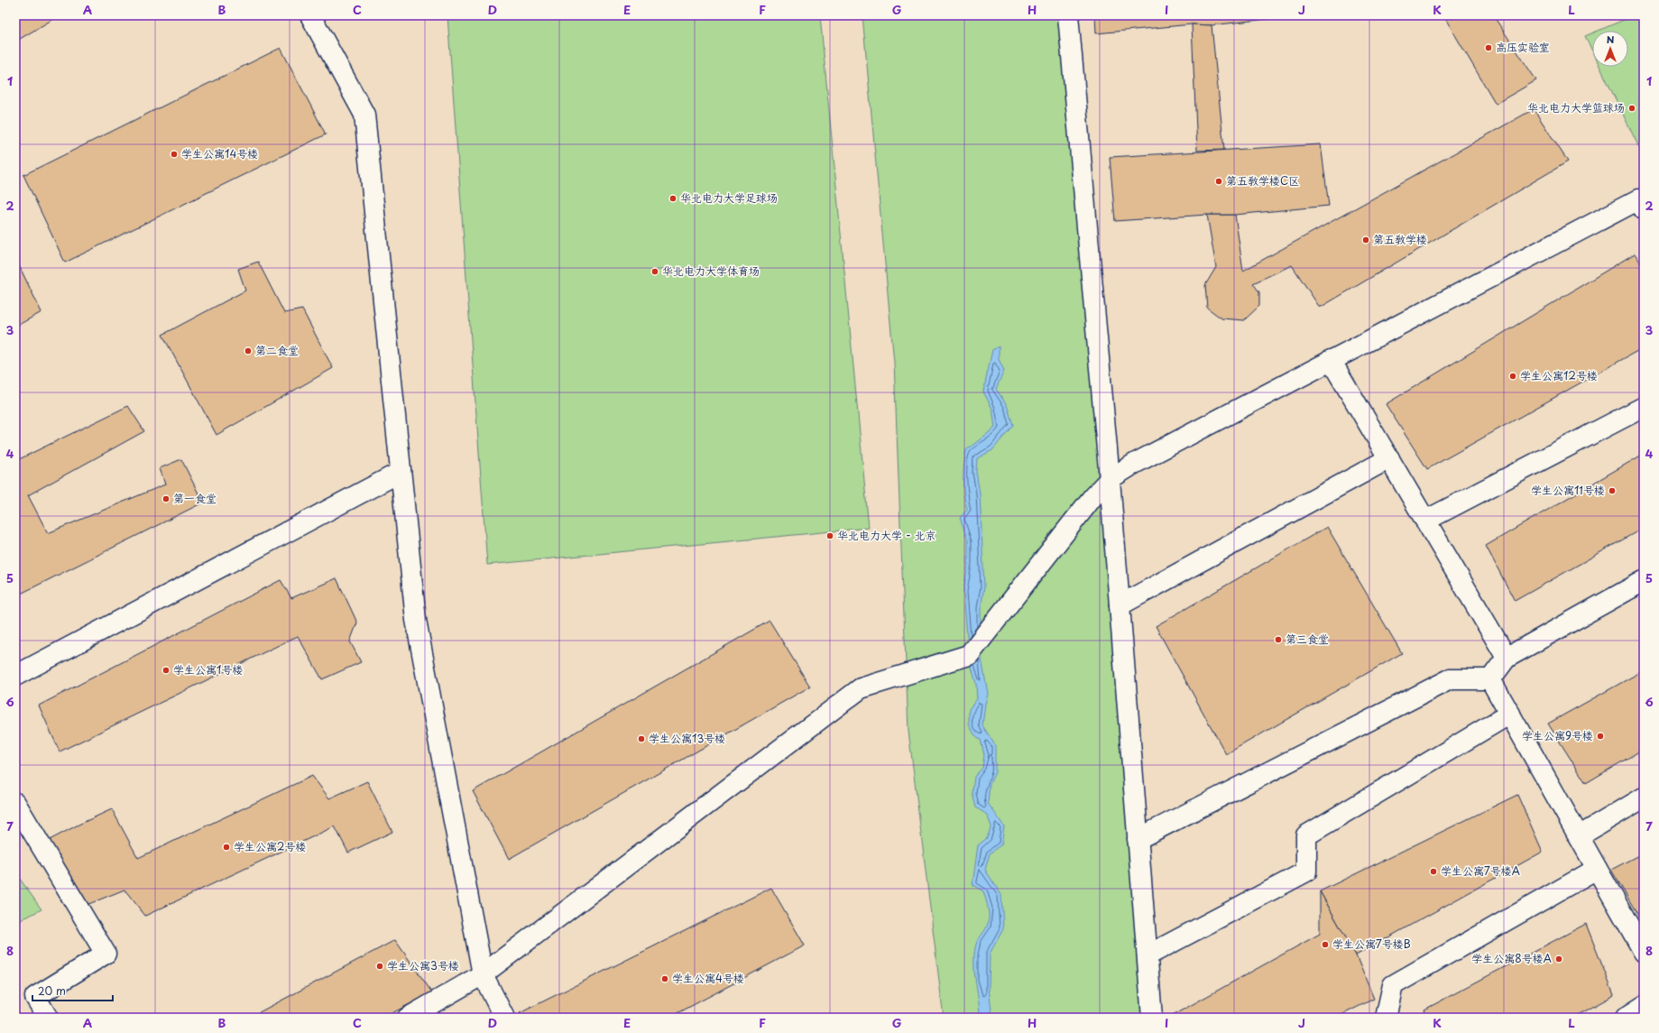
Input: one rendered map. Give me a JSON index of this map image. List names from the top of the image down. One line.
{"places":["高压实验室","华北电力大学篮球场","学生公寓14号楼","第五教学楼C区","华北电力大学足球场","第五教学楼","华北电力大学体育场","第二食堂","学生公寓12号楼","学生公寓11号楼","第一食堂","华北电力大学 - 北京","第三食堂","学生公寓1号楼","学生公寓9号楼","学生公寓13号楼","学生公寓2号楼","学生公寓7号楼A","学生公寓7号楼B","学生公寓8号楼A","学生公寓3号楼","学生公寓4号楼"],"scale_bar":"20 m","north":"top","grid":{"columns":["A","B","C","D","E","F","G","H","I","J","K","L"],"rows":["1","2","3","4","5","6","7","8"]}}
